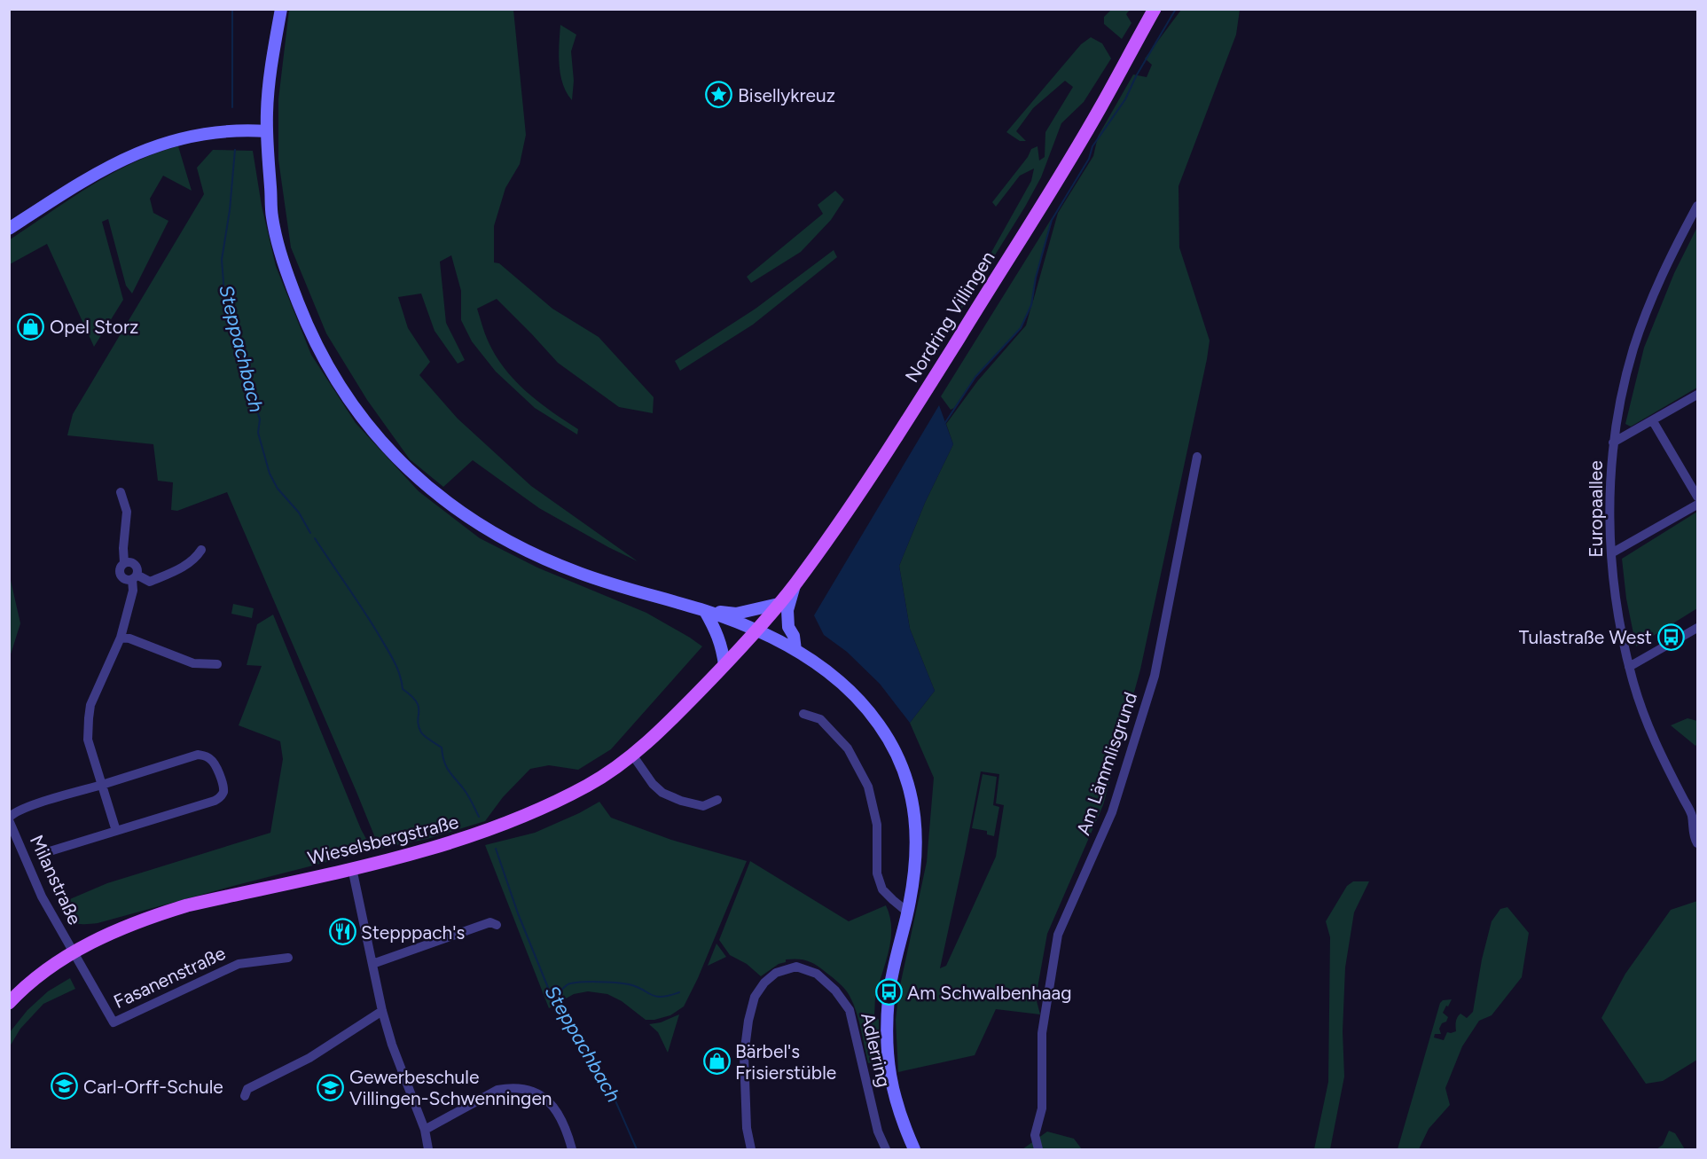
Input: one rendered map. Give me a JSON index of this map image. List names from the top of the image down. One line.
{"streets":{"main road":["Nordring Villingen","Wieselsbergstraße"],"street":["Europaallee","Am Lämmlisgrund","Milanstraße","Fasanenstraße","Adlerring"]},"crossings":[["Nordring Villingen","Wieselsbergstraße"],["Wieselsbergstraße","Milanstraße"],["Wieselsbergstraße","Fasanenstraße"],["Milanstraße","Fasanenstraße"]],"water":["Steppachbach"],"places":{"place":["Bisellykreuz"],"shop":["Opel Storz","Bärbel's Frisierstüble"],"bus stop":["Tulastraße West","Am Schwalbenhaag"],"restaurant":["Stepppach's"],"school or university":["Carl-Orff-Schule","Gewerbeschule Villingen-Schwenningen"]}}
